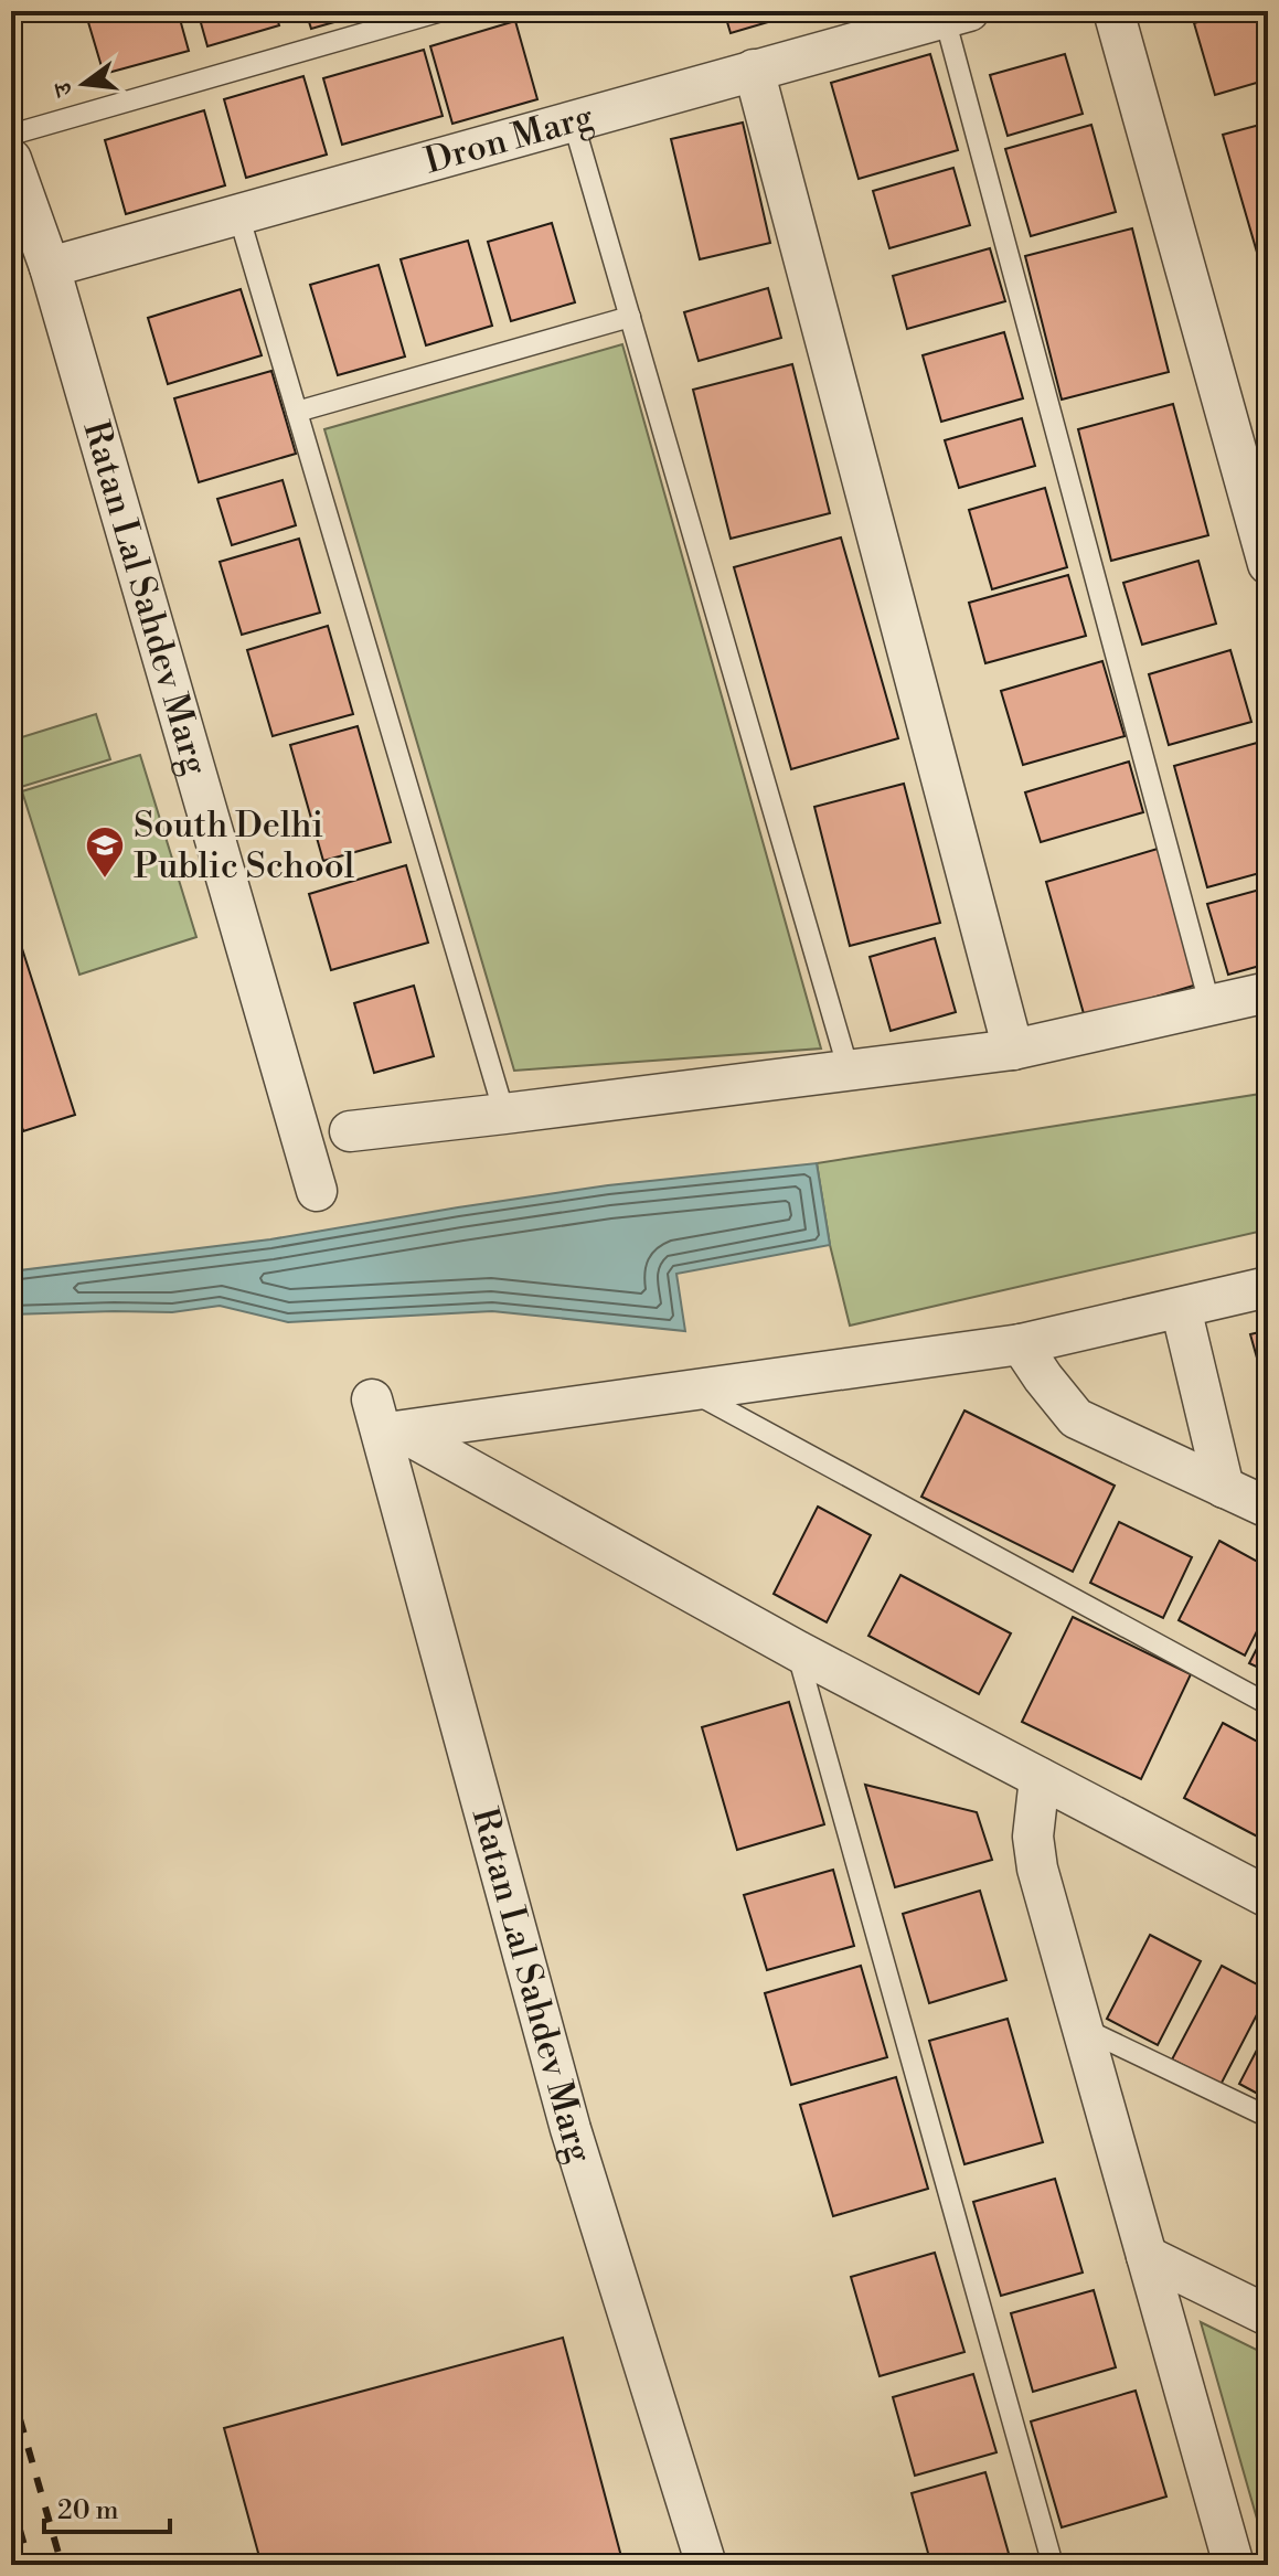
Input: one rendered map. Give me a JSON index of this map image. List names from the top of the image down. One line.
{"streets":{"street":["Dron Marg","Ratan Lal Sahdev Marg"]},"crossings":[["Dron Marg","Ratan Lal Sahdev Marg"]],"places":{"school or university":["South Delhi Public School"]},"scale_bar":"20 m","north":"left"}
